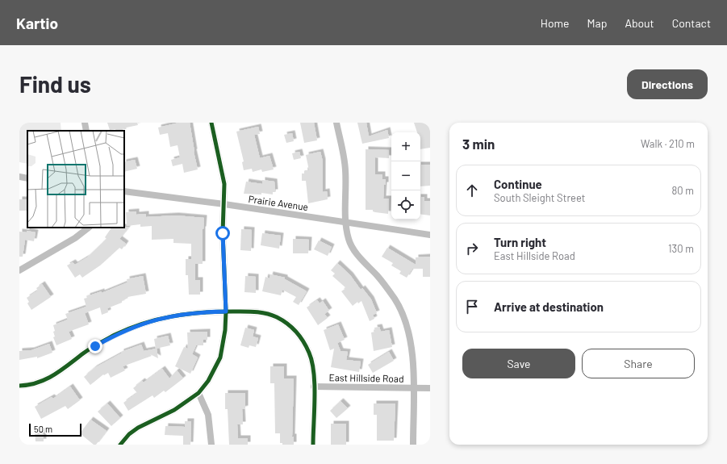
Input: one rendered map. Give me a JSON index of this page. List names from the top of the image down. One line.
{"streets":{"street":["Prairie Avenue","East Hillside Road"]},"scale_bar":"50 m","page":{"header":"Kartio","nav":["Home","Map","About","Contact"],"buttons":["Directions",["Save","Share"]],"title":"Find us","heading":["3 min","Walk · 210 m"],"map_buttons":["+","−"],"list":[["Continue","South Sleight Street","80 m"],["Turn right","East Hillside Road","130 m"],"Arrive at destination"],"scale":"50 m"}}
